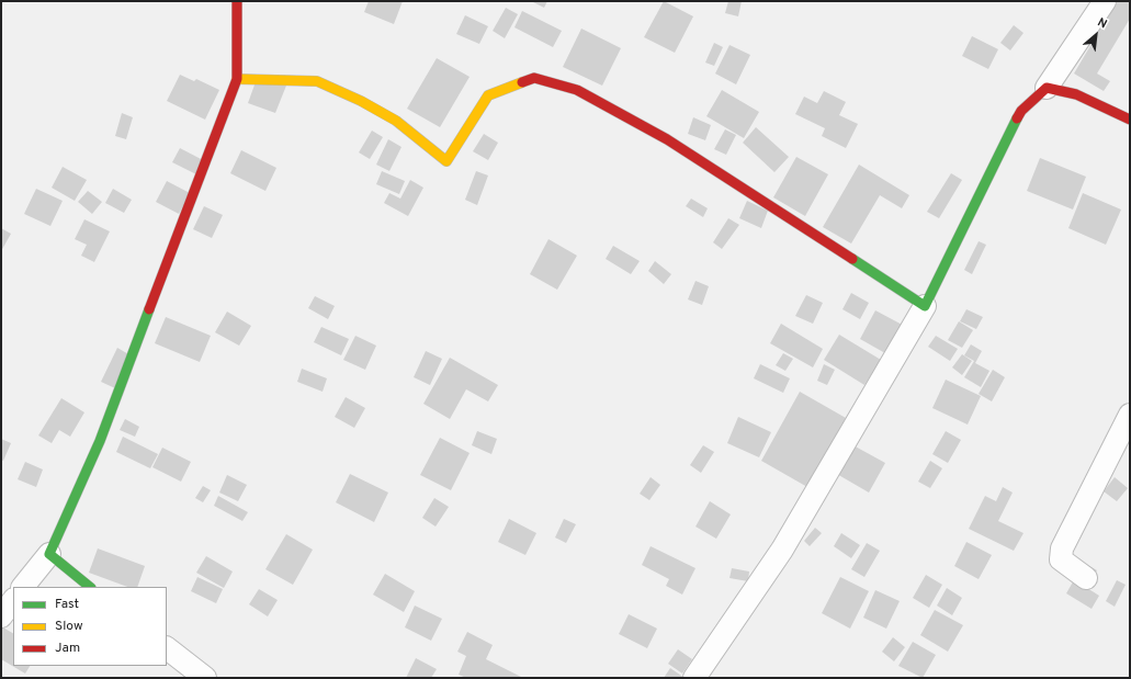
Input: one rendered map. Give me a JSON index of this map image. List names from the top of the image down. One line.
{"legend":["Fast","Slow","Jam"],"north":"top right"}
